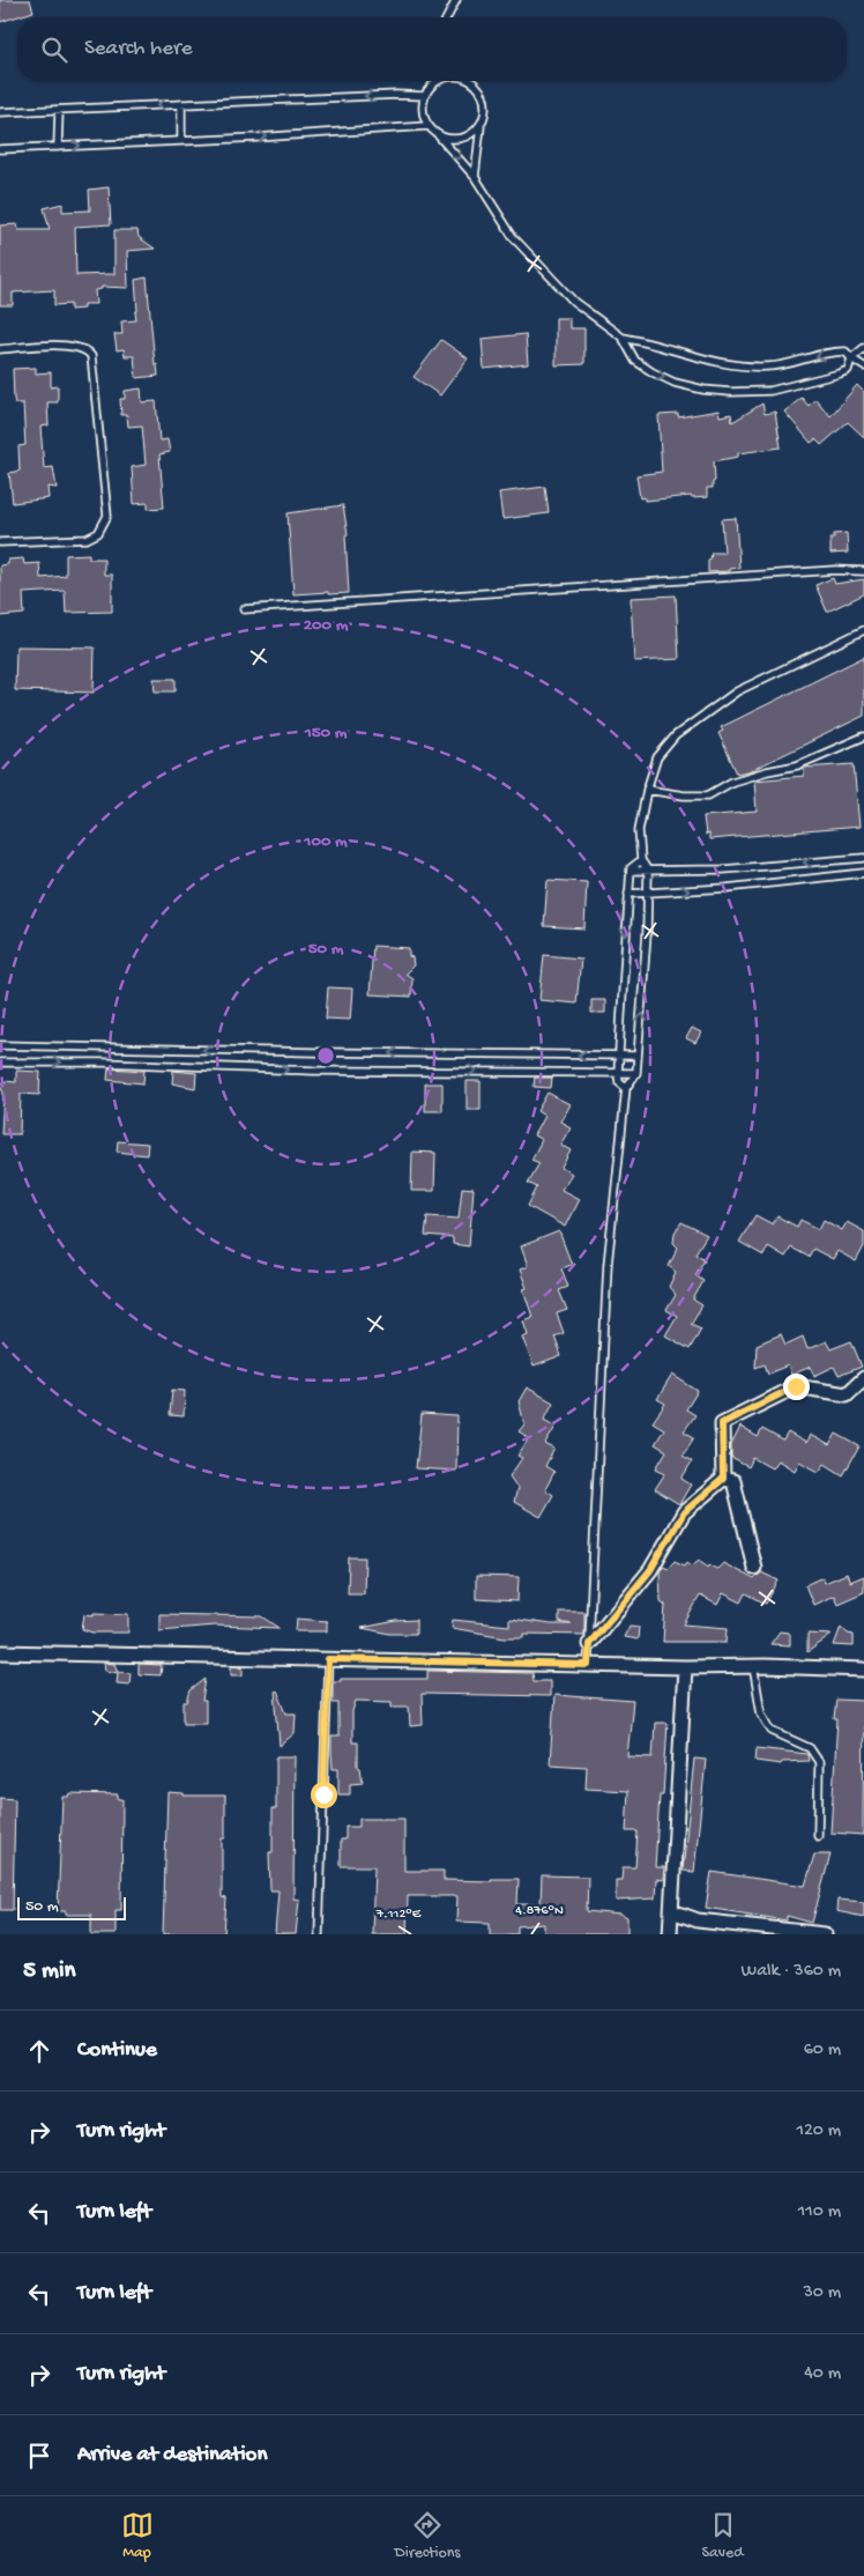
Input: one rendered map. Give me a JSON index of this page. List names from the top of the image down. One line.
{"scale_bar":"50 m","page":{"search":"Search here","scale":"50 m","heading":["5 min","Walk · 360 m"],"list":[["Continue","60 m"],["Turn right","120 m"],["Turn left","110 m"],["Turn left","30 m"],["Turn right","40 m"],"Arrive at destination"],"nav":["Map","Directions","Saved"]},"coordinates":["4.876°N","7.112°E"],"rings":["200 m","150 m","100 m","50 m"]}
